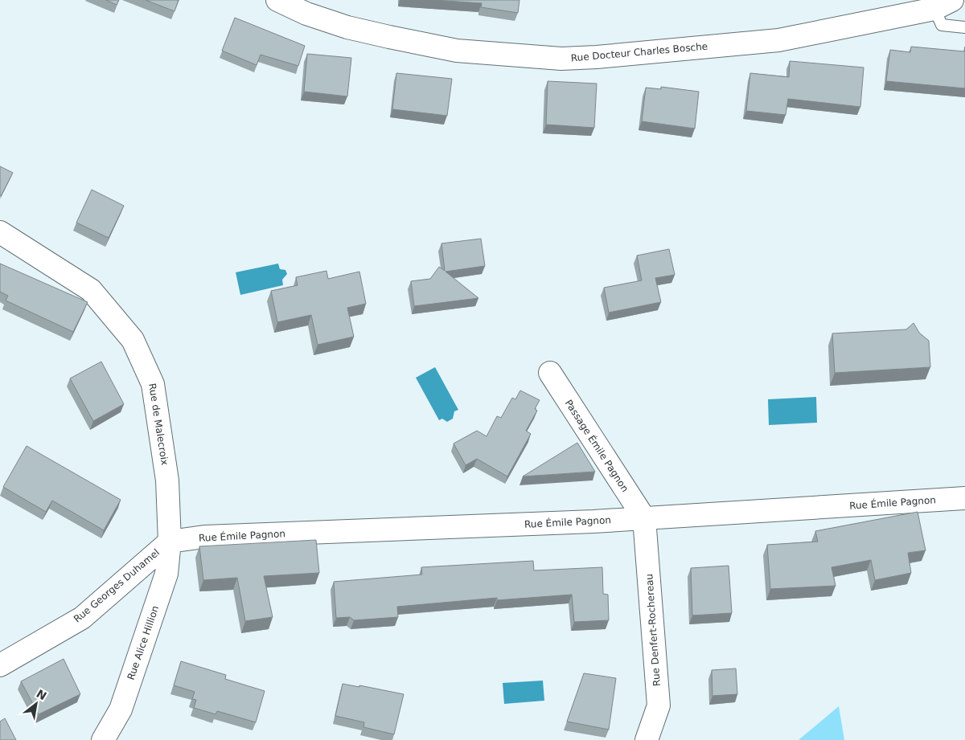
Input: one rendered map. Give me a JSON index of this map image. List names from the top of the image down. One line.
{"streets":{"street":["Rue Docteur Charles Bosche","Rue de Malecroix","Passage Émile Pagnon","Rue Émile Pagnon","Rue Georges Duhamel","Rue Denfert-Rochereau","Rue Alice Hillion"]},"crossings":[["Rue de Malecroix","Rue Émile Pagnon"],["Rue de Malecroix","Rue Georges Duhamel"],["Rue de Malecroix","Rue Alice Hillion"],["Passage Émile Pagnon","Rue Émile Pagnon"],["Passage Émile Pagnon","Rue Denfert-Rochereau"],["Rue Émile Pagnon","Rue Georges Duhamel"],["Rue Émile Pagnon","Rue Denfert-Rochereau"],["Rue Émile Pagnon","Rue Alice Hillion"],["Rue Georges Duhamel","Rue Alice Hillion"]],"north":"top right"}
